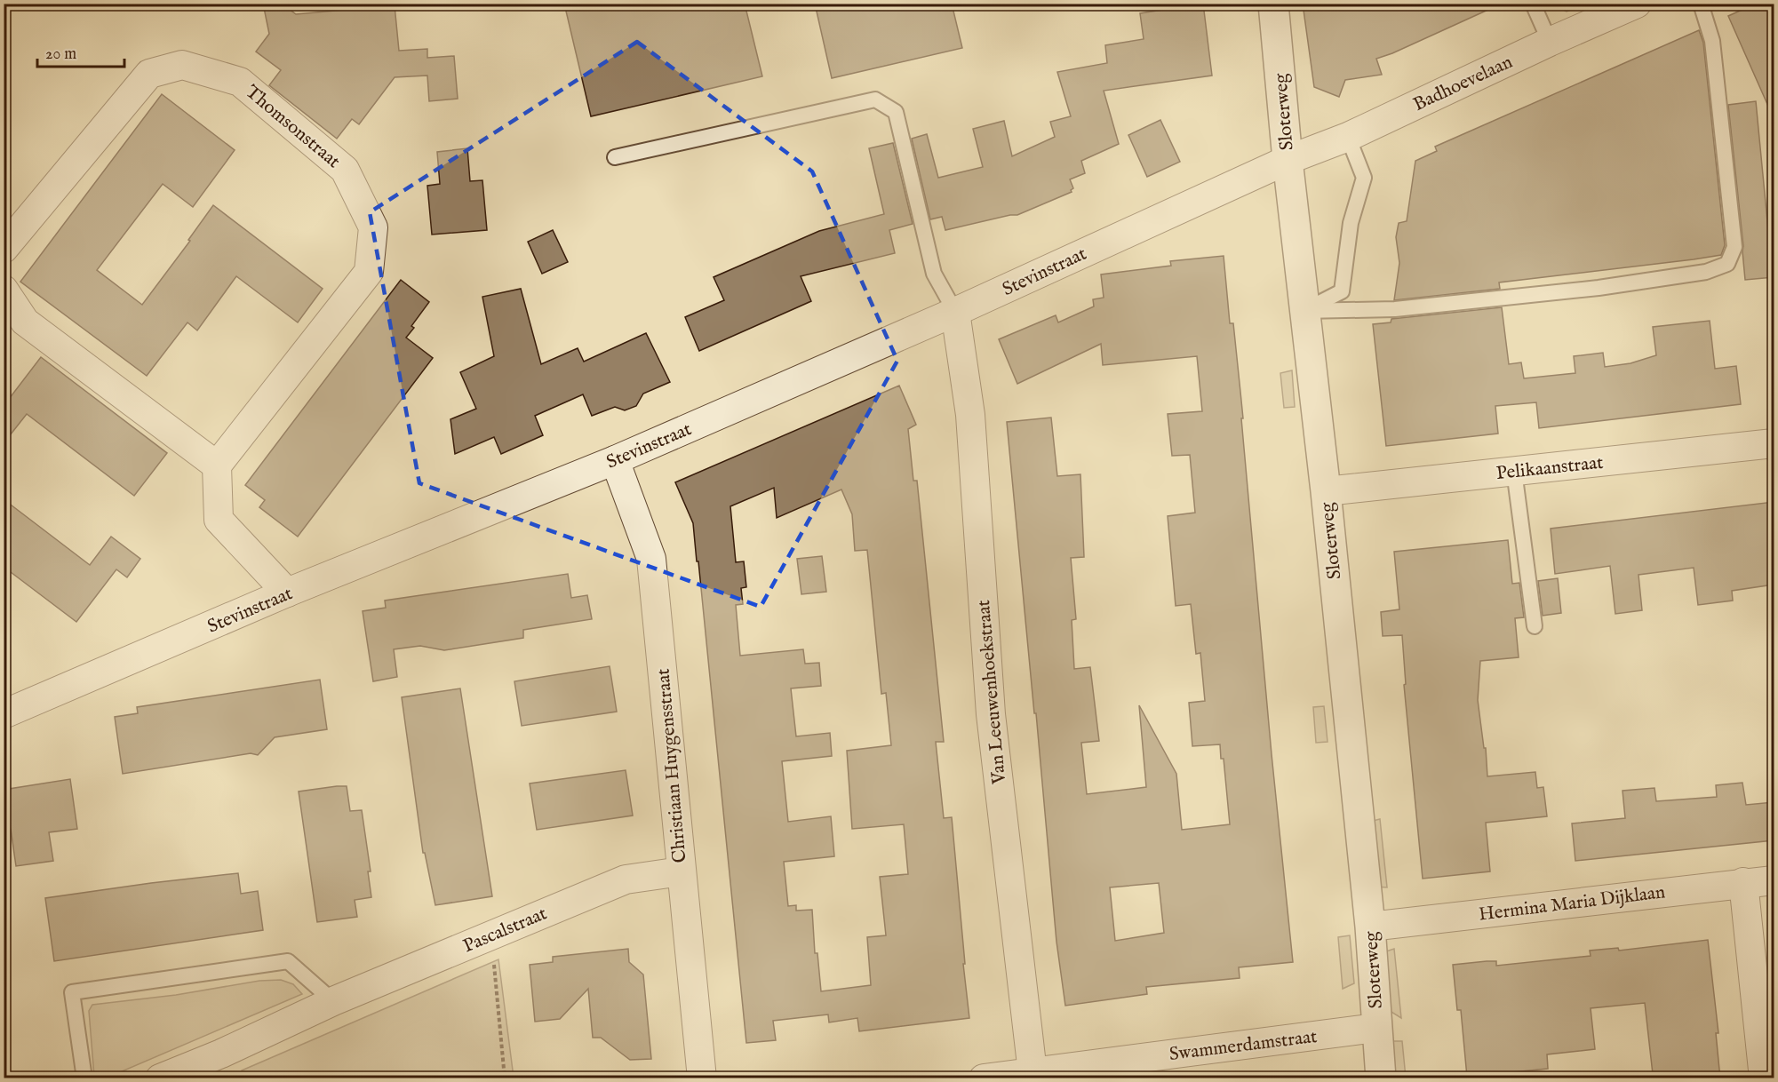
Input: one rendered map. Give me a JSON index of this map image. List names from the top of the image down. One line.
{"streets":{"street":["Badhoevelaan","Sloterweg","Thomsonstraat","Stevinstraat","Pelikaanstraat","Van Leeuwenhoekstraat","Christiaan Huygensstraat","Hermina Maria Dijklaan","Pascalstraat","Swammerdamstraat"]},"crossings":[["Badhoevelaan","Sloterweg"],["Badhoevelaan","Stevinstraat"],["Sloterweg","Stevinstraat"],["Sloterweg","Pelikaanstraat"],["Sloterweg","Hermina Maria Dijklaan"],["Sloterweg","Swammerdamstraat"],["Stevinstraat","Van Leeuwenhoekstraat"],["Stevinstraat","Christiaan Huygensstraat"],["Van Leeuwenhoekstraat","Swammerdamstraat"],["Christiaan Huygensstraat","Pascalstraat"]],"scale_bar":"20 m"}
